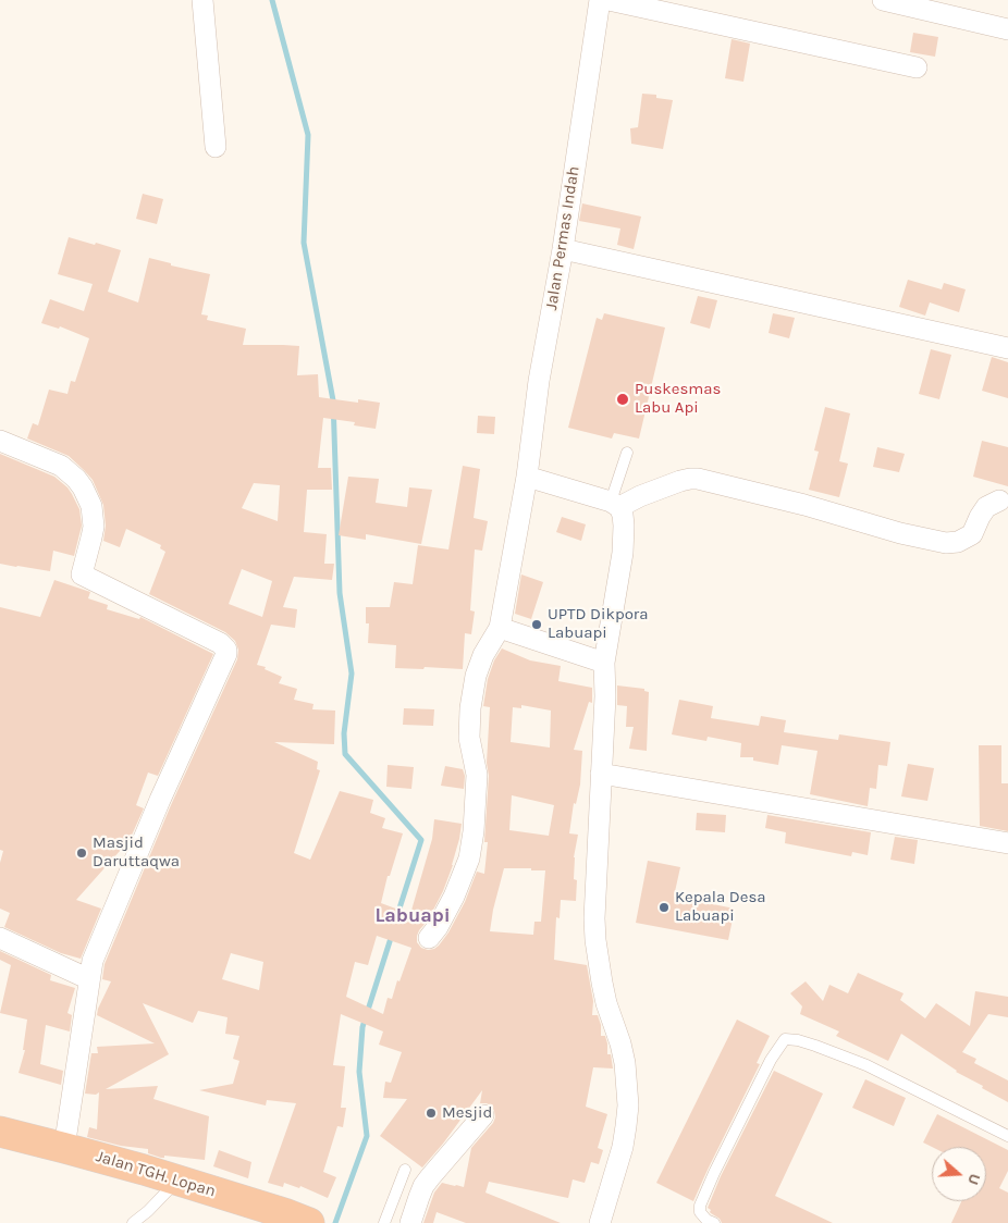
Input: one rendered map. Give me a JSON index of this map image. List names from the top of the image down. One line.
{"streets":{"highway":["Jalan TGH. Lopan"],"street":["Jalan Permas Indah"]},"districts":["Labuapi"],"places":["Puskesmas Labu Api","UPTD Dikpora Labuapi","Masjid Daruttaqwa","Kepala Desa Labuapi","Mesjid"],"north":"right"}
